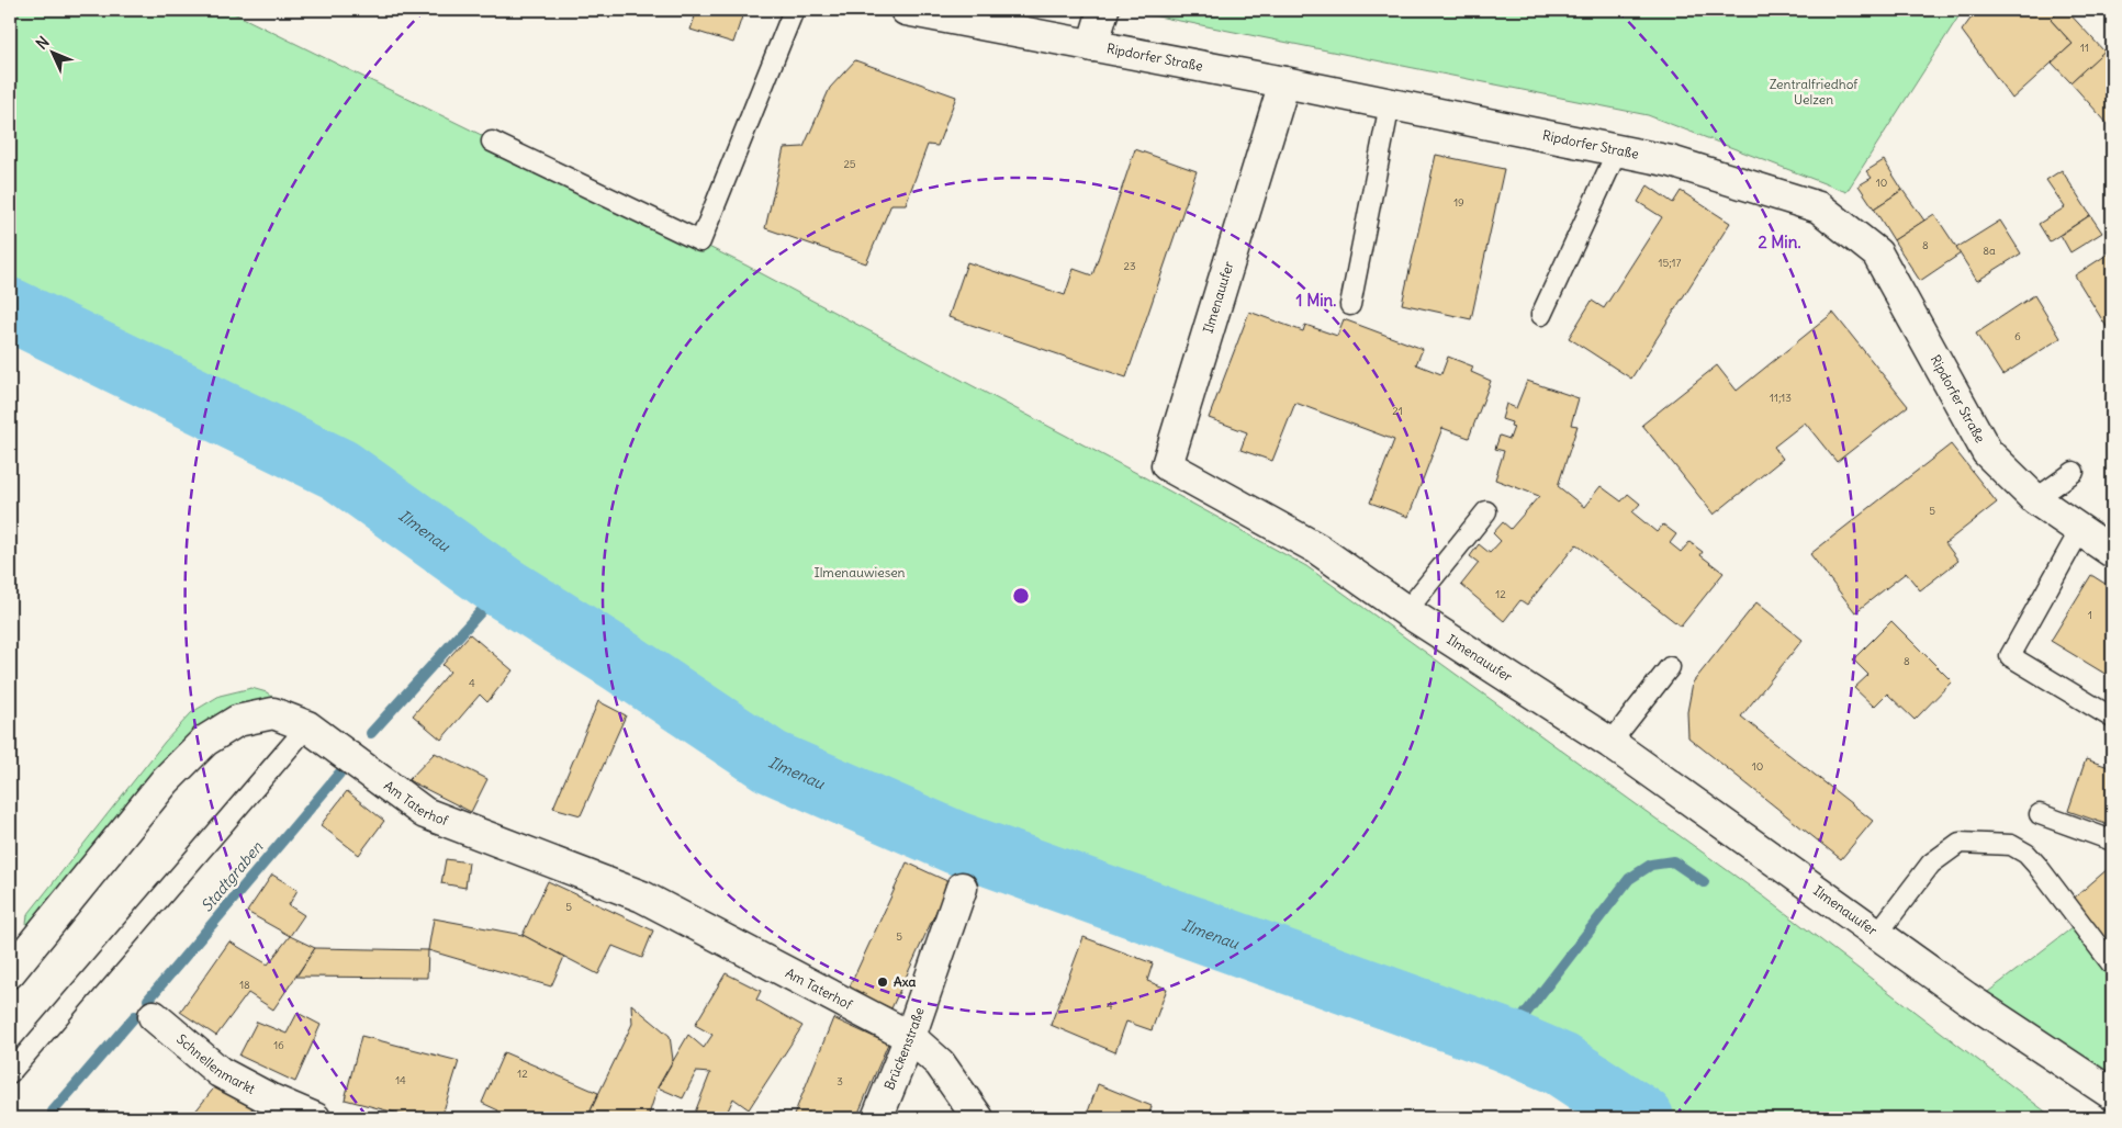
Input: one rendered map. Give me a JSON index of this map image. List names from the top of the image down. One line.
{"streets":{"street":["Ripdorfer Straße","Ilmenauufer","Am Taterhof","Brückenstraße","Schnellenmarkt"]},"crossings":[["Ripdorfer Straße","Ilmenauufer"],["Am Taterhof","Brückenstraße"]],"water":["Ilmenau","Stadtgraben"],"parks":["Zentralfriedhof Uelzen","Ilmenauwiesen"],"places":["Axa"],"house_numbers":["11","25","10","19","8","8a","15;17","23","6","11;13","21","5","12","1","8","4","10","5","5","18","4","16","12","14","3"],"north":"top left","rings":["2 Min.","1 Min."]}
